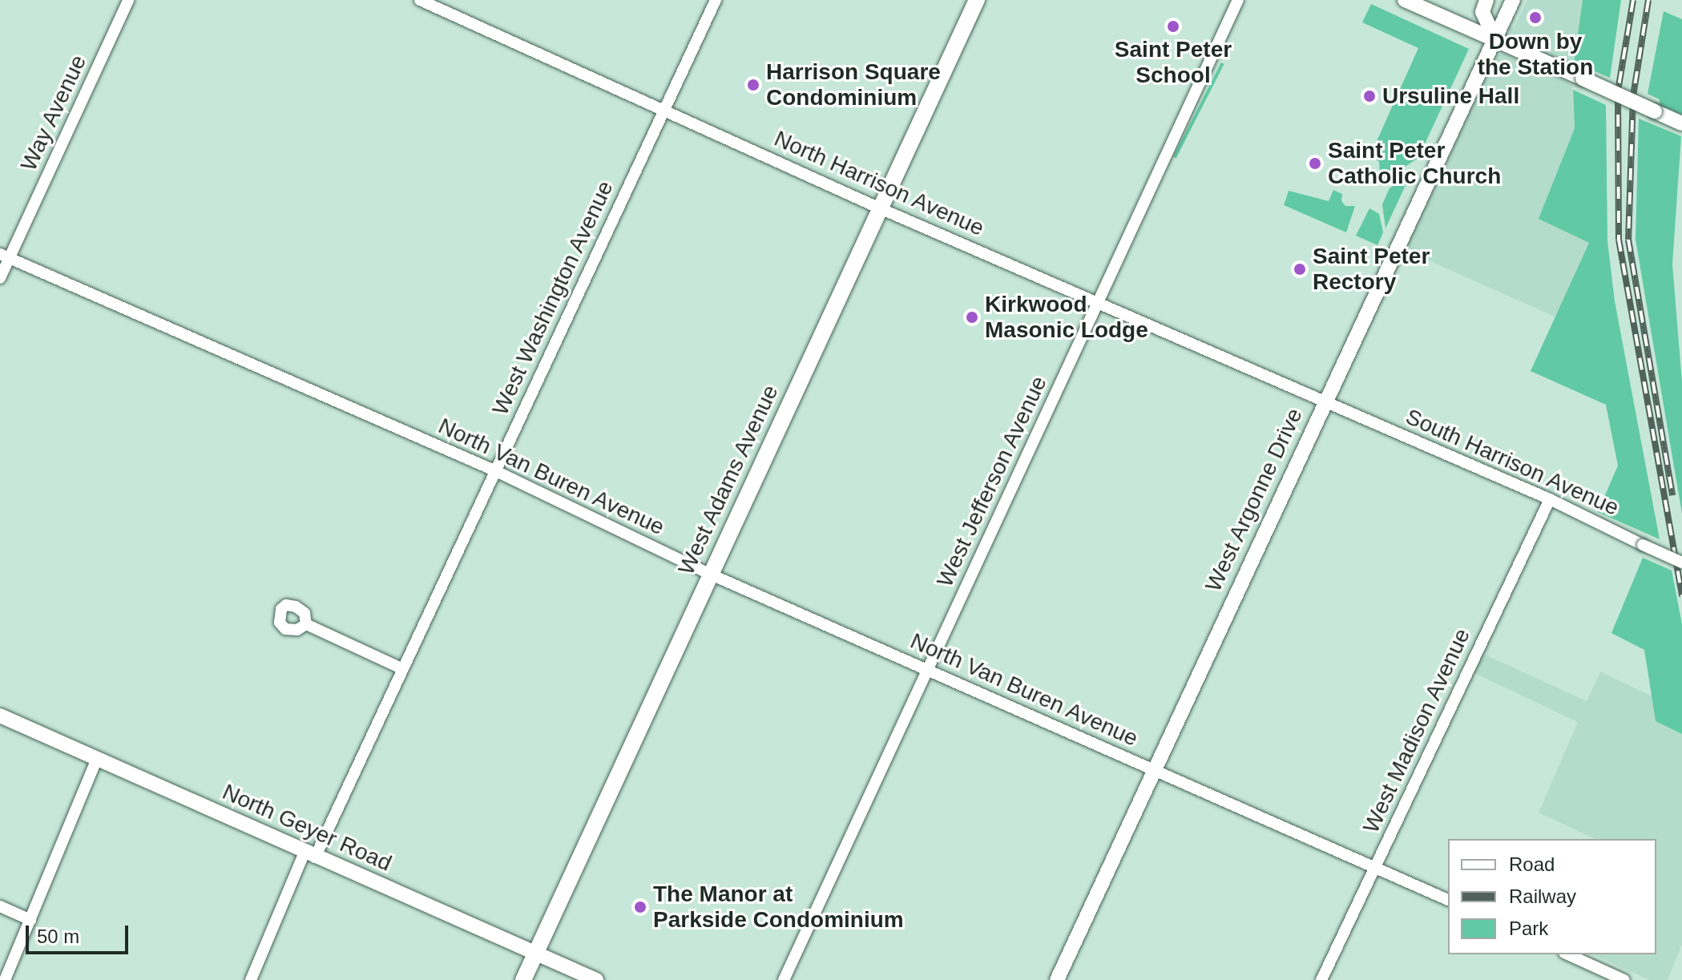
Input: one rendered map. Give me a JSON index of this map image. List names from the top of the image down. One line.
{"streets":{"main road":["West Adams Avenue"],"street":["Way Avenue","North Harrison Avenue","West Washington Avenue","South Harrison Avenue","North Van Buren Avenue","West Jefferson Avenue","West Argonne Drive","West Madison Avenue","North Geyer Road"]},"crossings":[["Way Avenue","North Van Buren Avenue"],["North Harrison Avenue","West Washington Avenue"],["North Harrison Avenue","South Harrison Avenue"],["North Harrison Avenue","West Adams Avenue"],["North Harrison Avenue","West Jefferson Avenue"],["North Harrison Avenue","West Argonne Drive"],["West Washington Avenue","North Van Buren Avenue"],["West Washington Avenue","North Geyer Road"],["South Harrison Avenue","West Argonne Drive"],["South Harrison Avenue","West Madison Avenue"],["North Van Buren Avenue","West Adams Avenue"],["North Van Buren Avenue","West Jefferson Avenue"],["North Van Buren Avenue","West Argonne Drive"],["North Van Buren Avenue","West Madison Avenue"],["West Adams Avenue","North Geyer Road"]],"places":["Down by the Station","Saint Peter School","Harrison Square Condominium","Ursuline Hall","Saint Peter Catholic Church","Saint Peter Rectory","Kirkwood Masonic Lodge","The Manor at Parkside Condominium"],"legend":["Road","Railway","Park"],"scale_bar":"50 m"}
